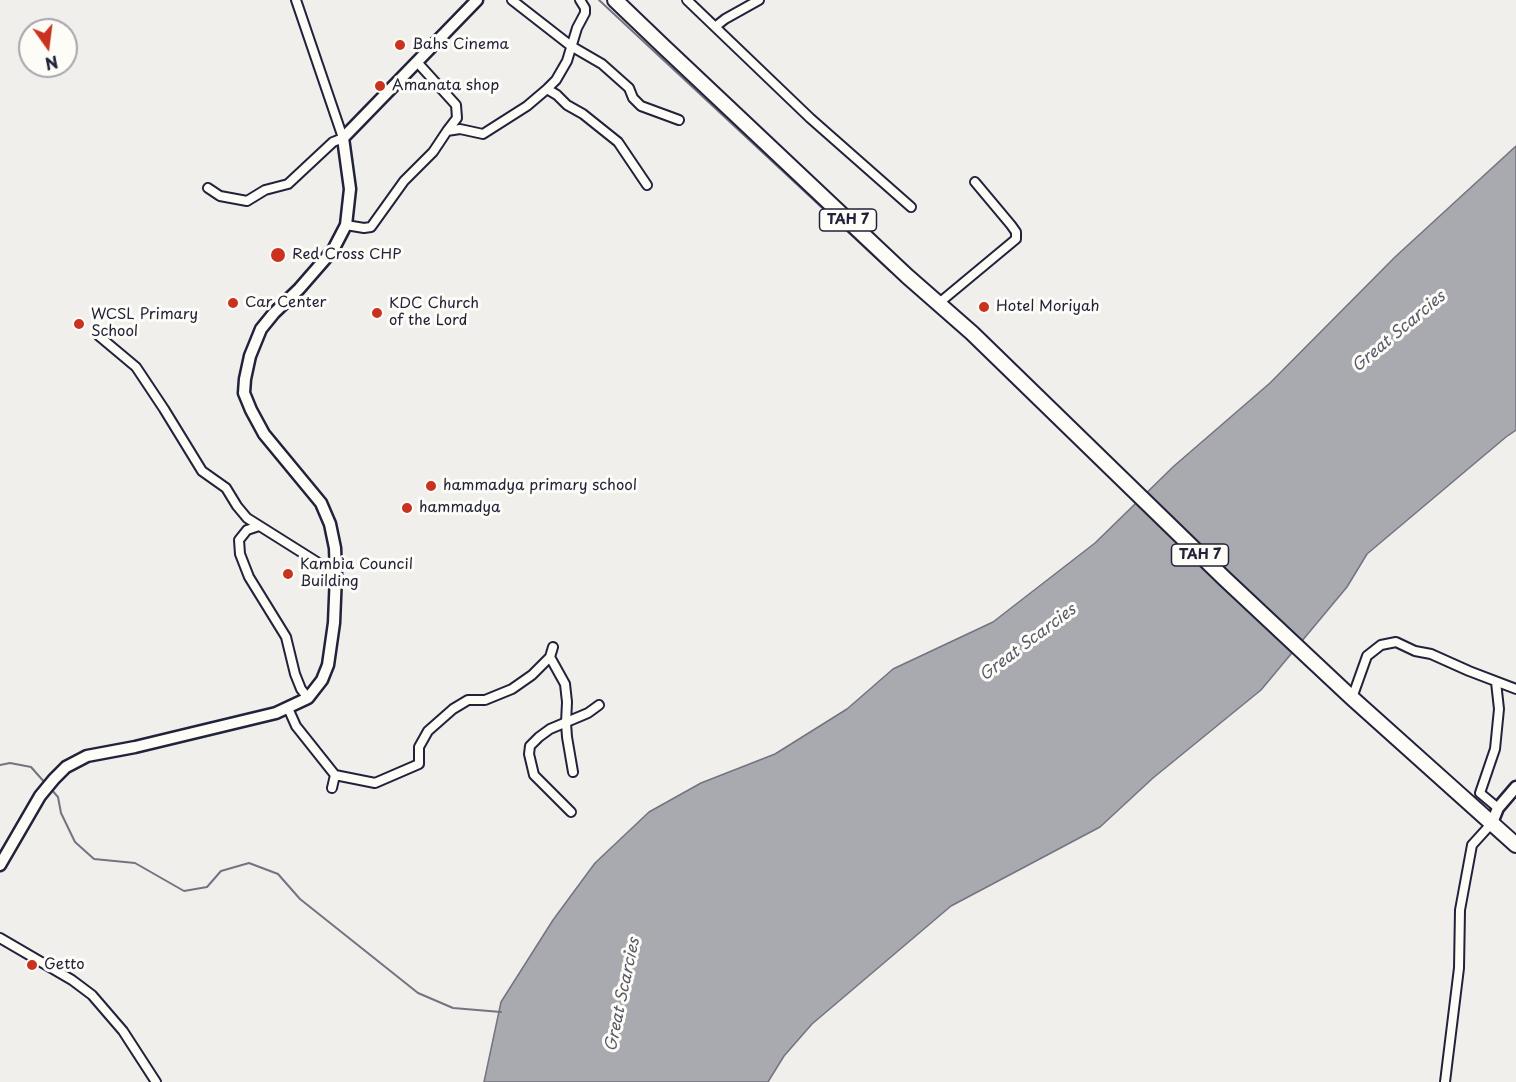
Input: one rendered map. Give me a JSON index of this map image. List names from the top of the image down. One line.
{"streets":{"highway":["TAH 7"]},"water":["Great Scarcies"],"places":["Bahs Cinema","Amanata shop","Red Cross CHP","Car Center","Hotel Moriyah","KDC Church of the Lord","WCSL Primary School","hammadya primary school","hammadya","Kambia Council Building","Getto"],"north":"bottom"}
